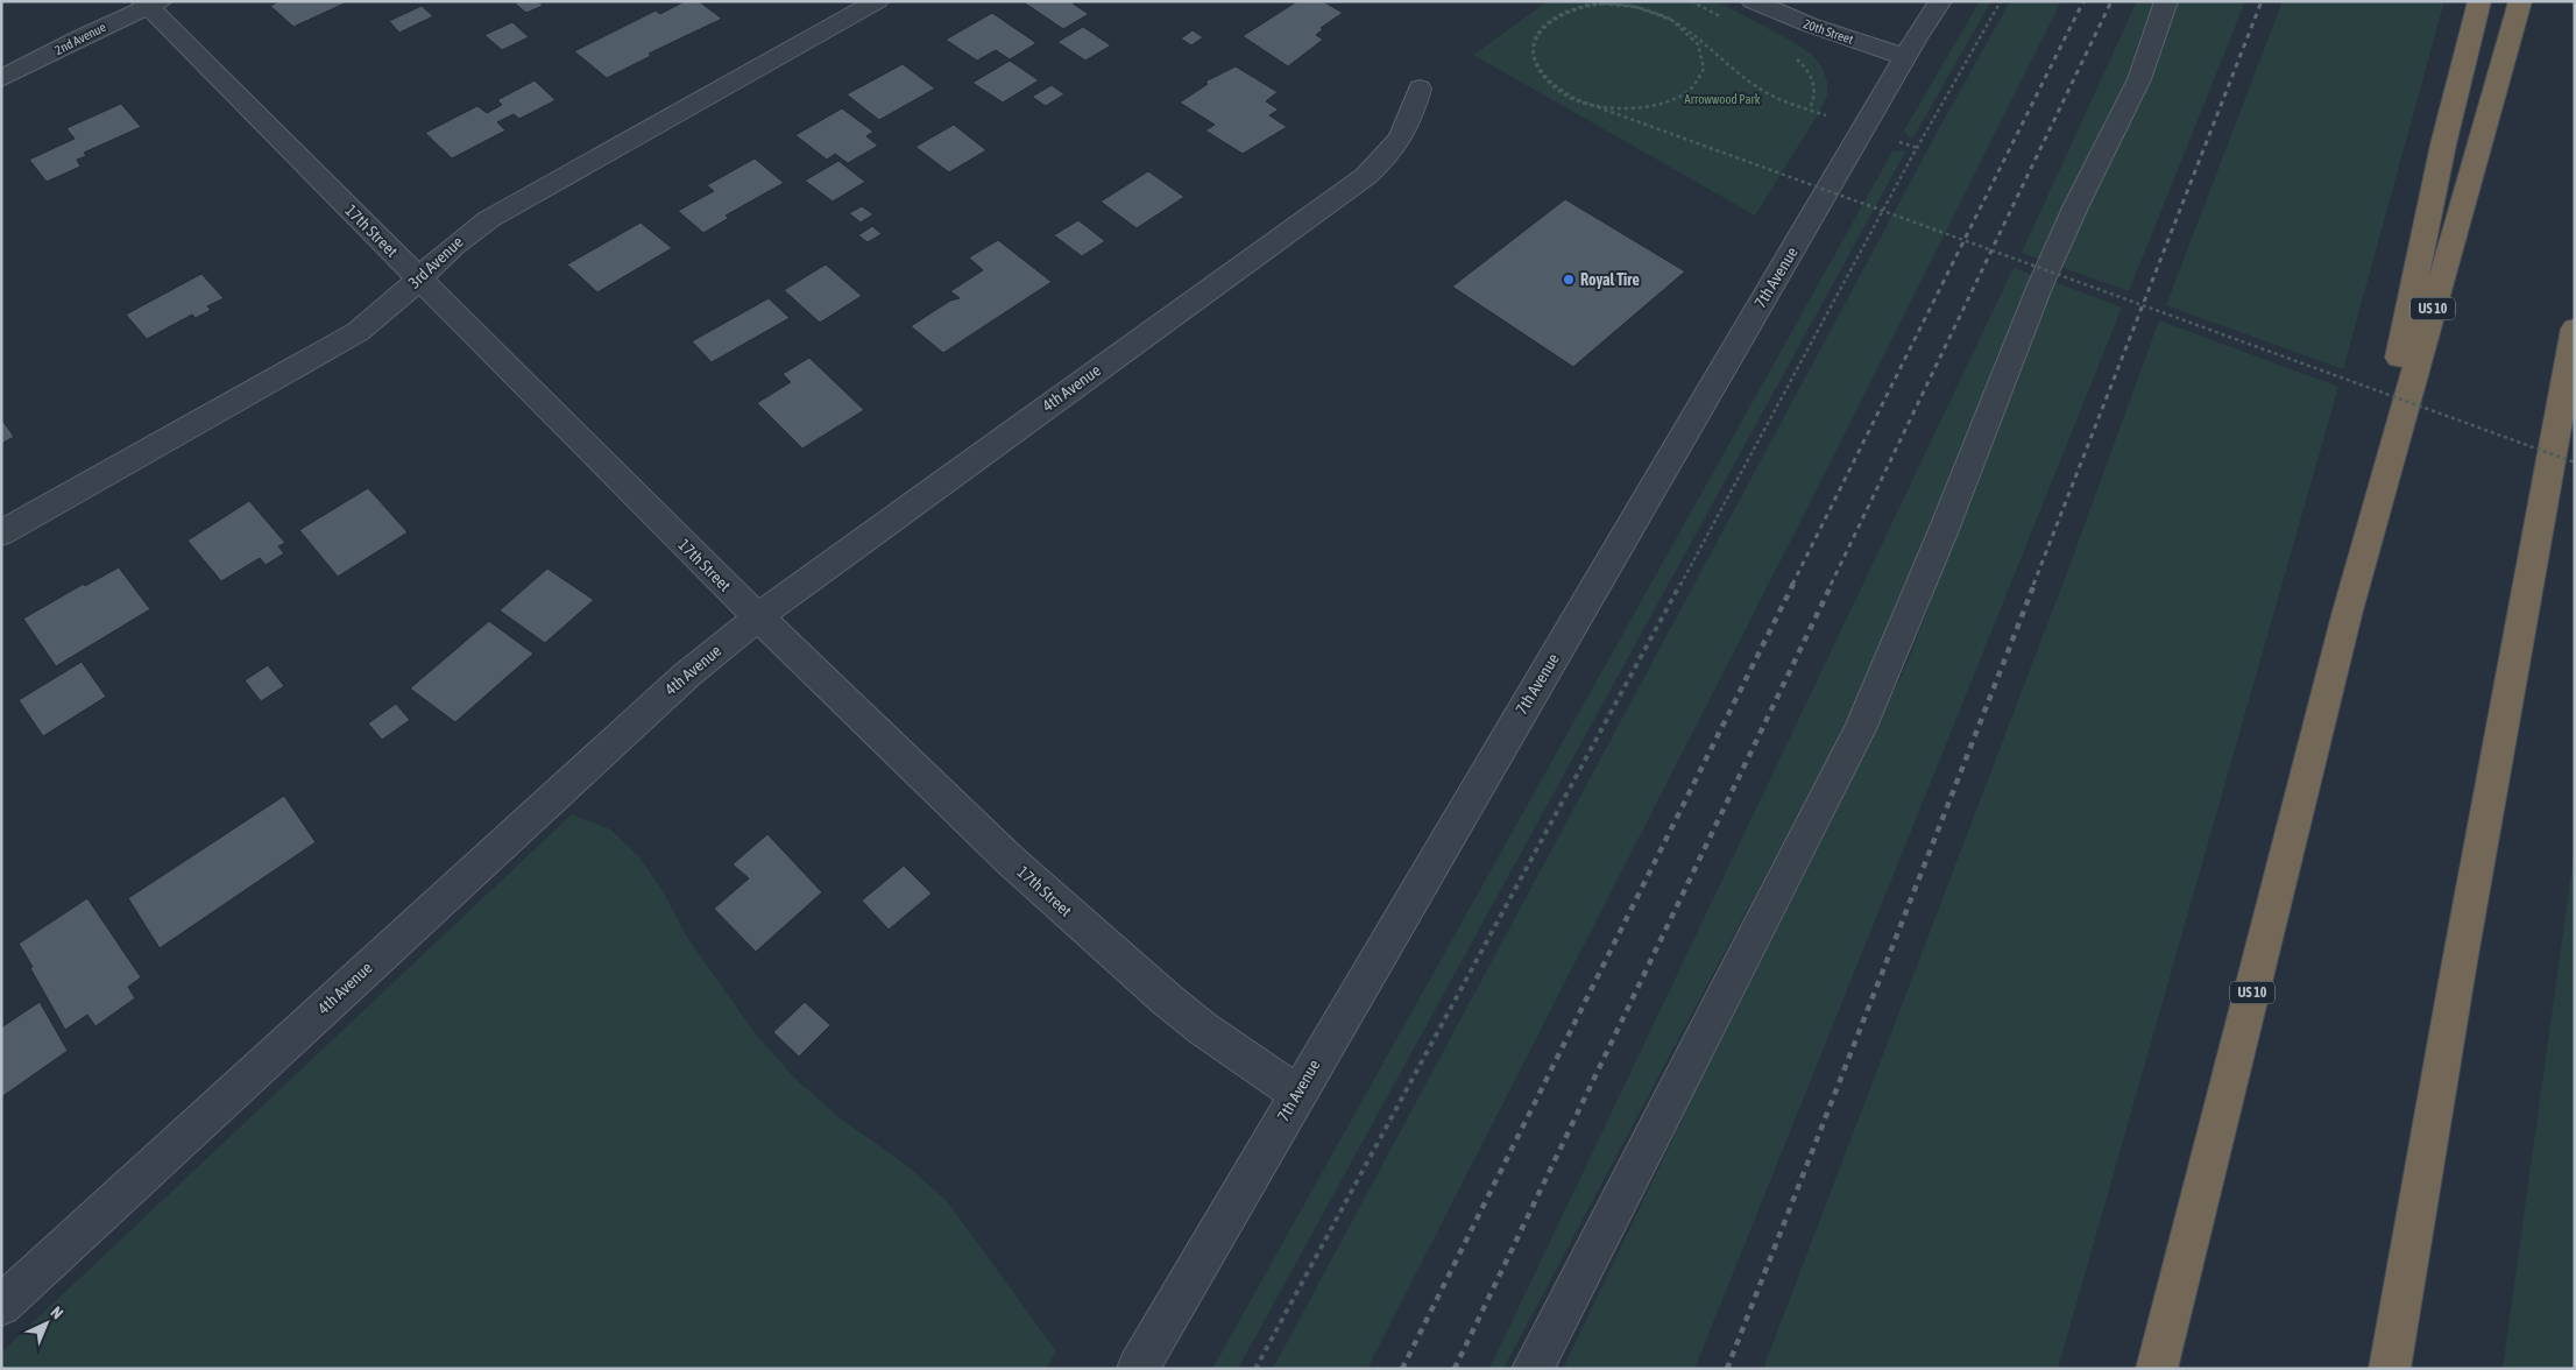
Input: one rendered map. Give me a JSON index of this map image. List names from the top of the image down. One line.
{"streets":{"highway":["US 10"],"street":["20th Street","2nd Avenue","17th Street","3rd Avenue","7th Avenue","4th Avenue"]},"crossings":[["20th Street","7th Avenue"],["2nd Avenue","17th Street"],["17th Street","3rd Avenue"],["17th Street","7th Avenue"],["17th Street","4th Avenue"]],"parks":["Arrowwood Park"],"places":["Royal Tire"],"north":"top right"}
